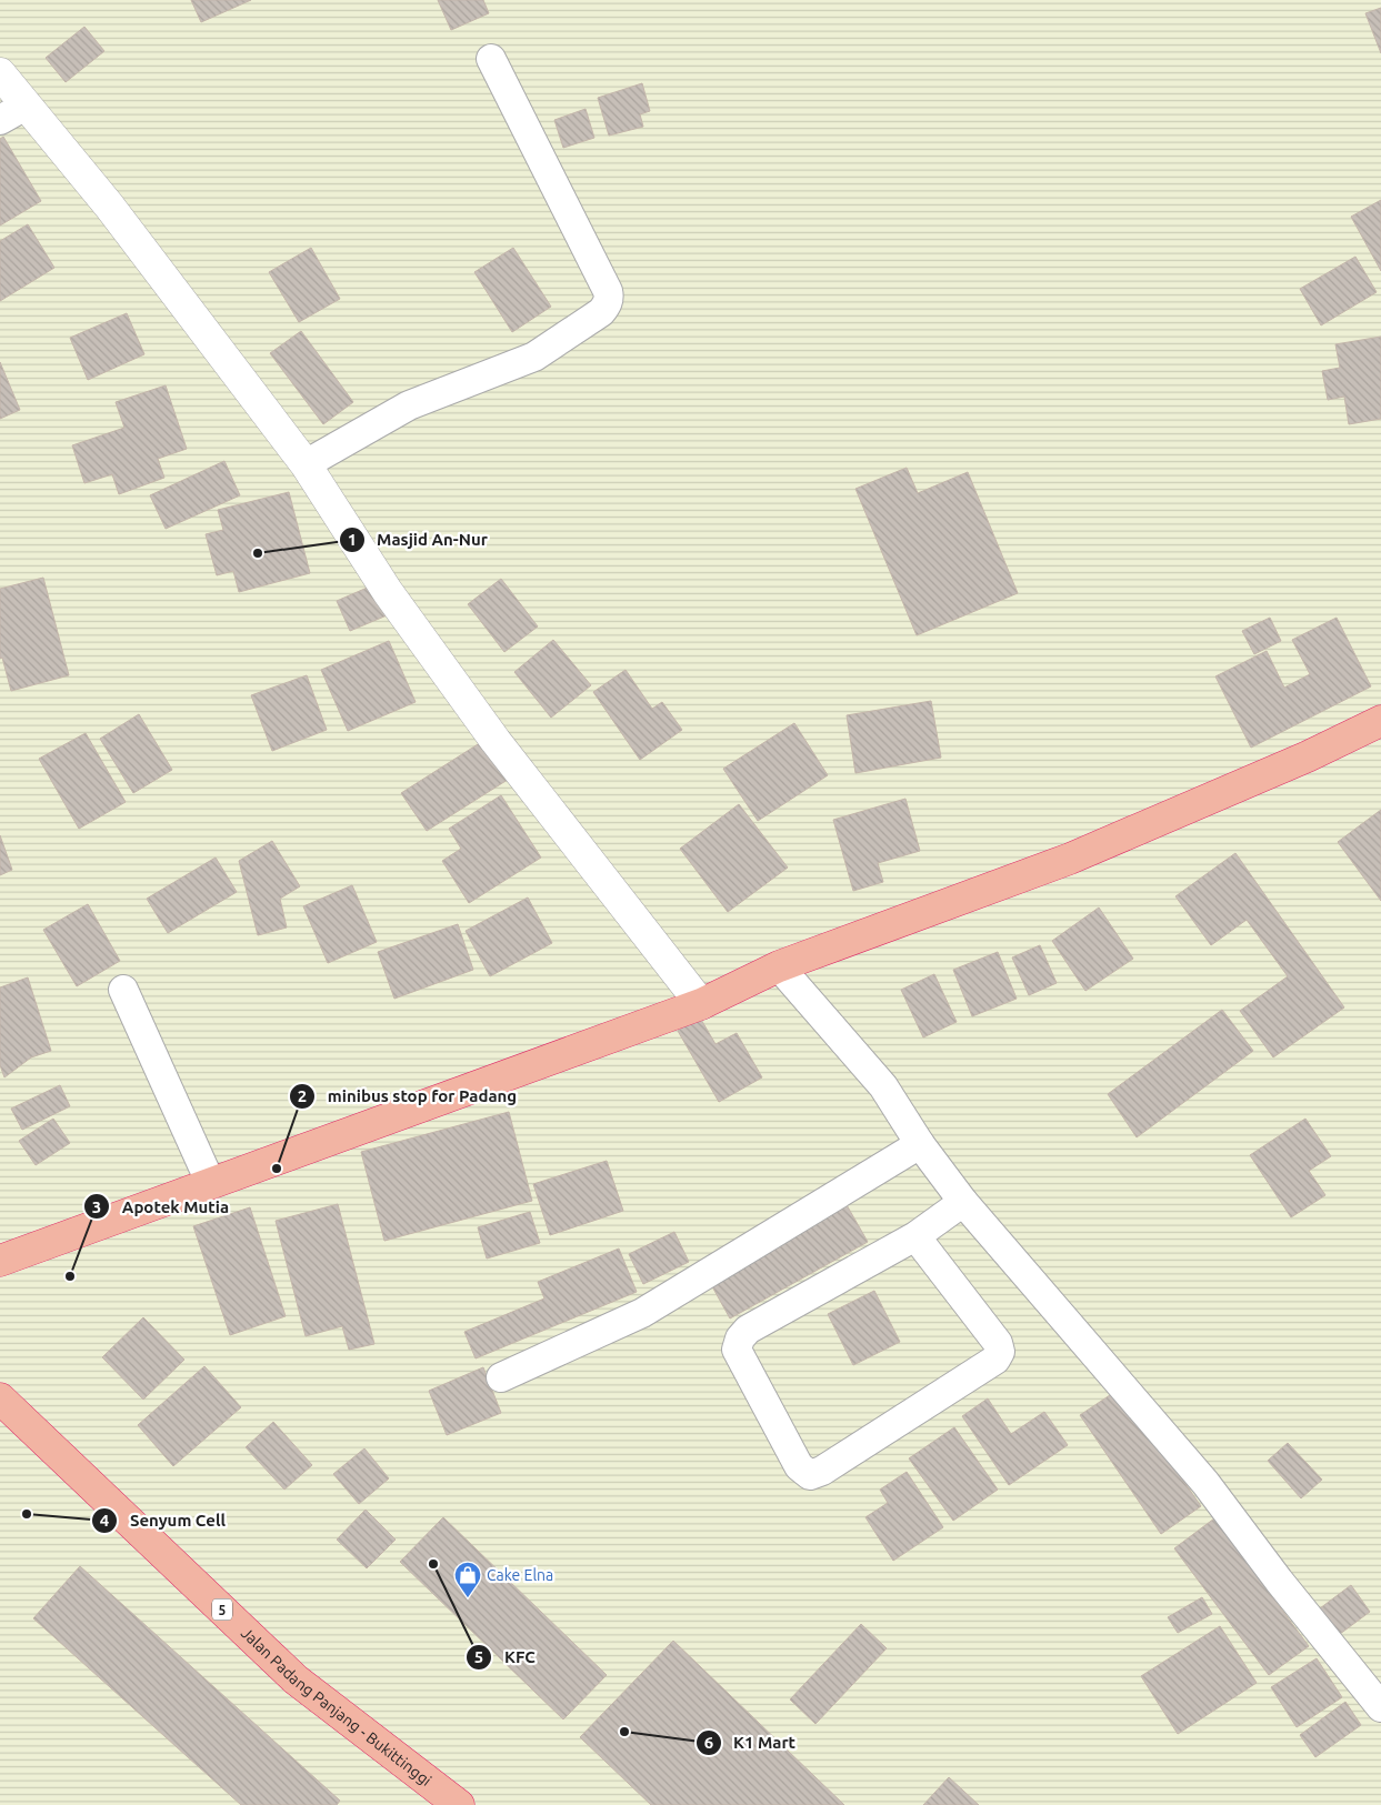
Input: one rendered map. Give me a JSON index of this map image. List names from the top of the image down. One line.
{"streets":{"highway":["5","Jalan Padang Panjang - Bukittinggi"]},"places":{"other":["Masjid An-Nur","minibus stop for Padang","Apotek Mutia","Senyum Cell","KFC","K1 Mart"],"shop":["Cake Elna"]}}
